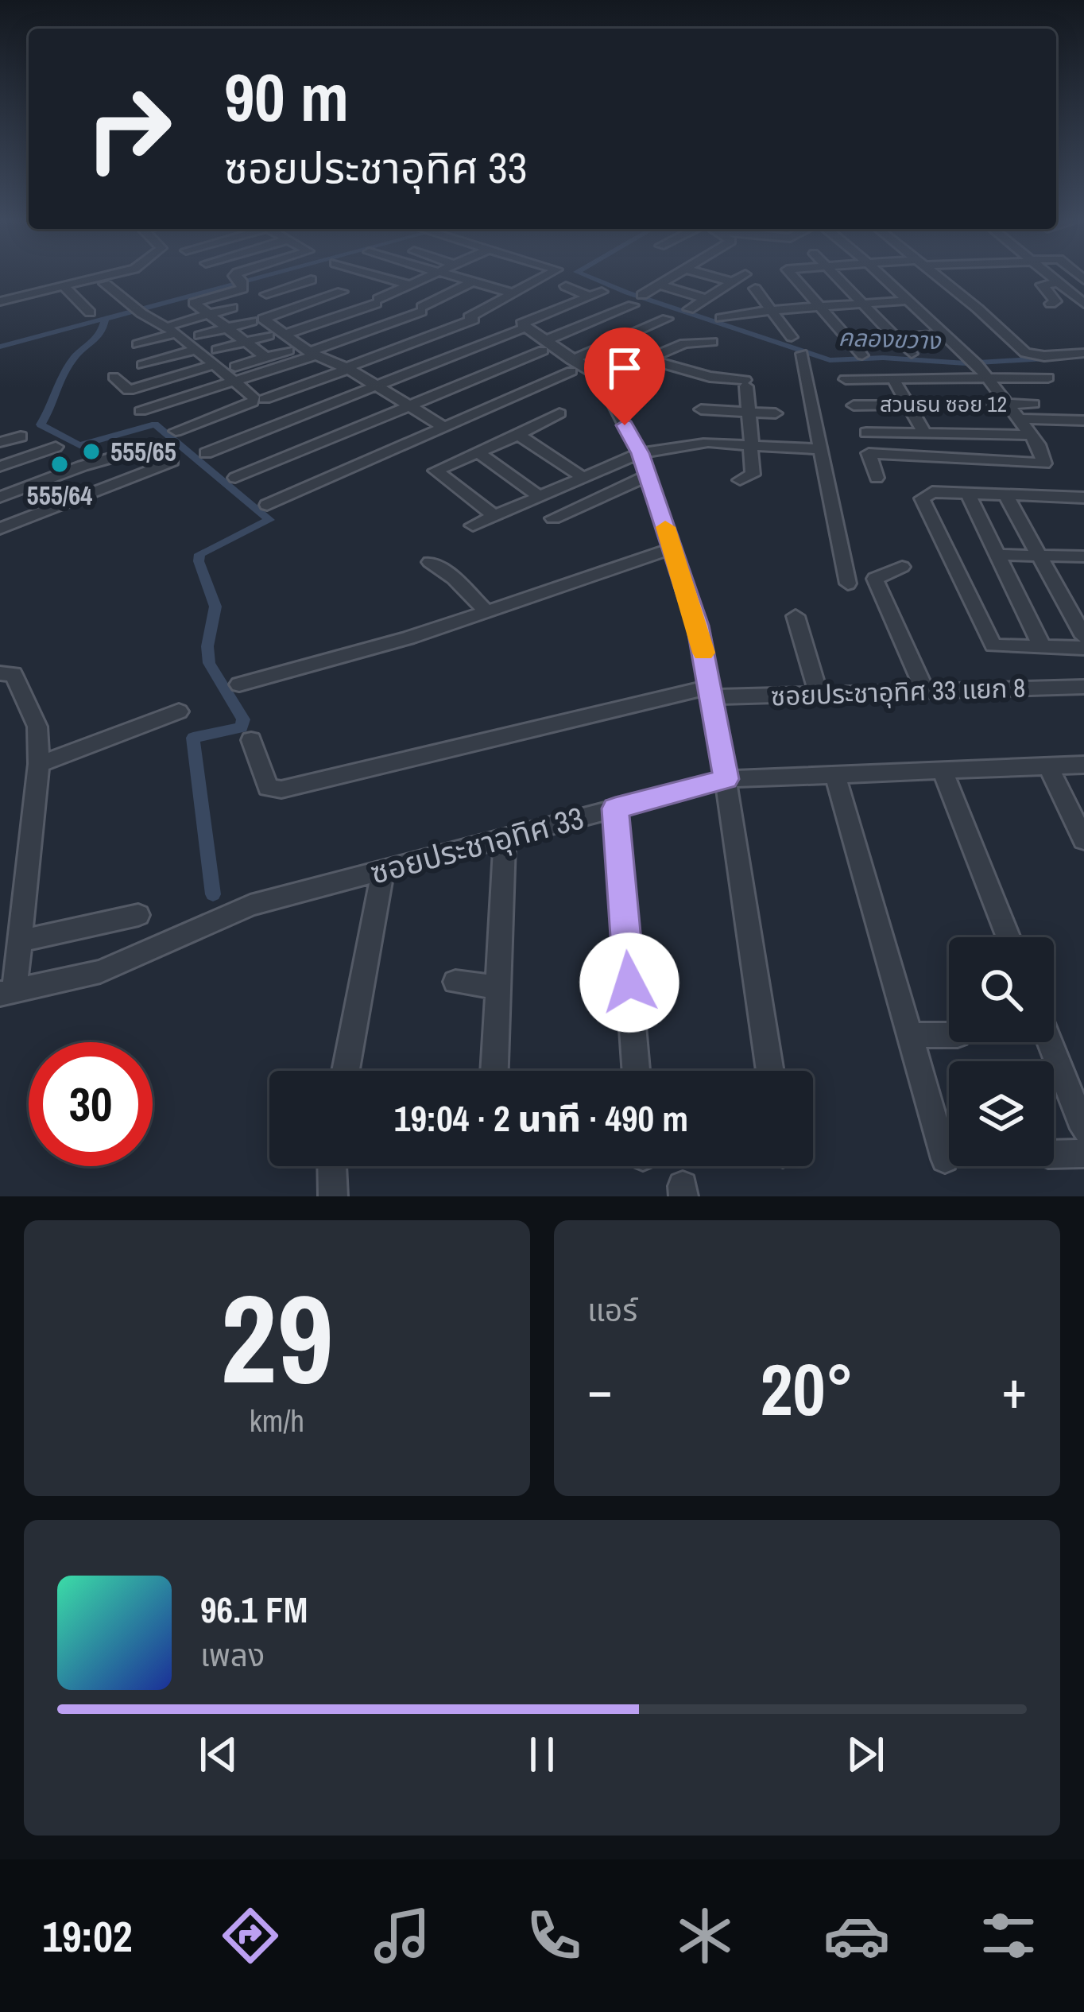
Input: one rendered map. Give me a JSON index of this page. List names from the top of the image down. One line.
{"streets":{"street":["สวนธน ซอย 12","ซอยประชาอุทิศ 33 แยก 8","ซอยประชาอุทิศ 33"]},"water":["คลองขวาง"],"places":["555/65","555/64"],"page":{"turn":["90 m","ซอยประชาอุทิศ 33"],"limit":"30","trip":"19:04 · 2 นาที · 490 m","tile":[["29","km/h"],"แอร์"],"heat":["−","20°","+"],"song":["96.1 FM","เพลง"],"tabs":"19:02"}}
